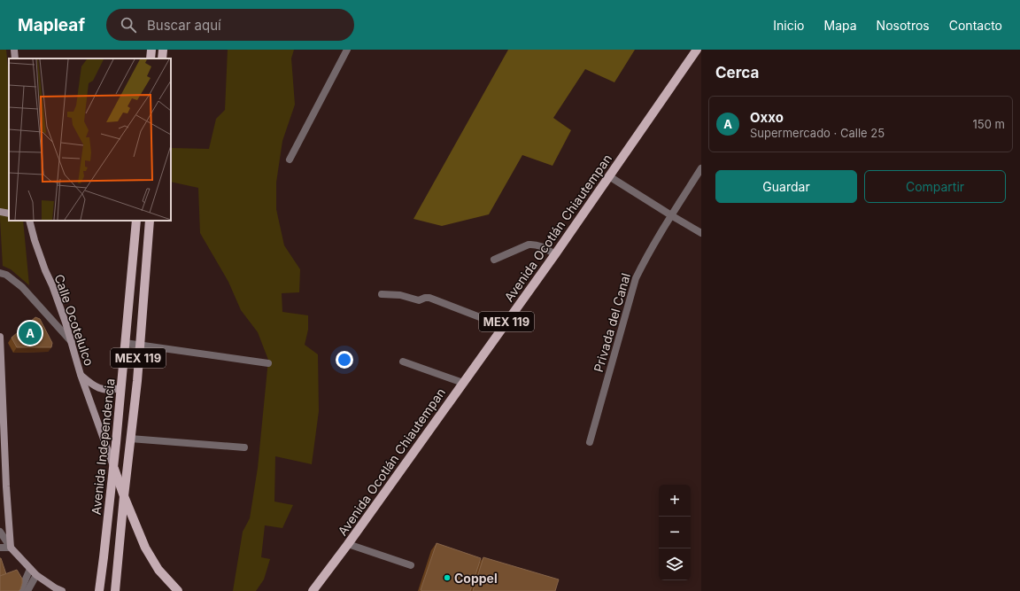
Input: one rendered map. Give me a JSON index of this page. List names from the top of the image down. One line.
{"streets":{"main road":["Avenida Ocotlán Chiautempan","Calle Ocotelulco","MEX 119","Avenida Independencia"],"street":["Privada del Canal"]},"crossings":[["Calle Ocotelulco","Avenida Independencia"]],"places":["Coppel"],"page":{"header":"Mapleaf","search":"Buscar aquí","nav":["Inicio","Mapa","Nosotros","Contacto"],"heading":"Cerca","list":[{"mark":"A","name":"Oxxo","note":"Supermercado · Calle 25","value":"150 m"}],"buttons":["Guardar","Compartir"],"pins":"A","map_buttons":["+","−"]}}
